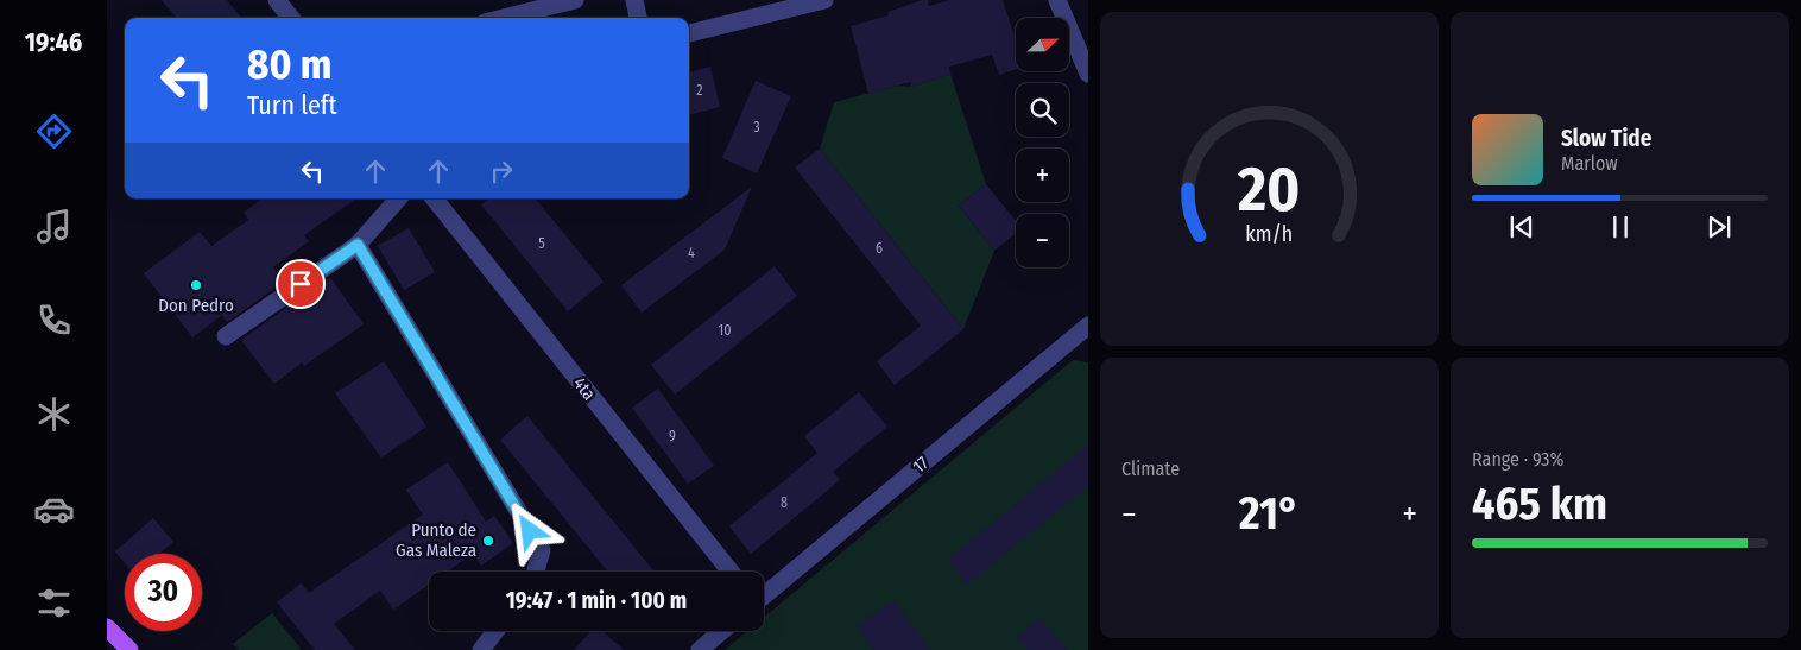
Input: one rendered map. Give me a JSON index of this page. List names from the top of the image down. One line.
{"streets":{"street":["4ta","17"]},"places":["Don Pedro","Punto de Gas Maleza"],"house_numbers":["2","3","5","6","4","10","9","8"],"north":"right","page":{"tabs":"19:46","map_buttons":["+","−"],"turn":["80 m","Turn left"],"song":["Slow Tide","Marlow"],"tile":["Climate",["Range · 93%","465 km"]],"heat":["−","21°","+"],"limit":"30","trip":"19:47 · 1 min · 100 m","gauge":["20","km/h"]}}
